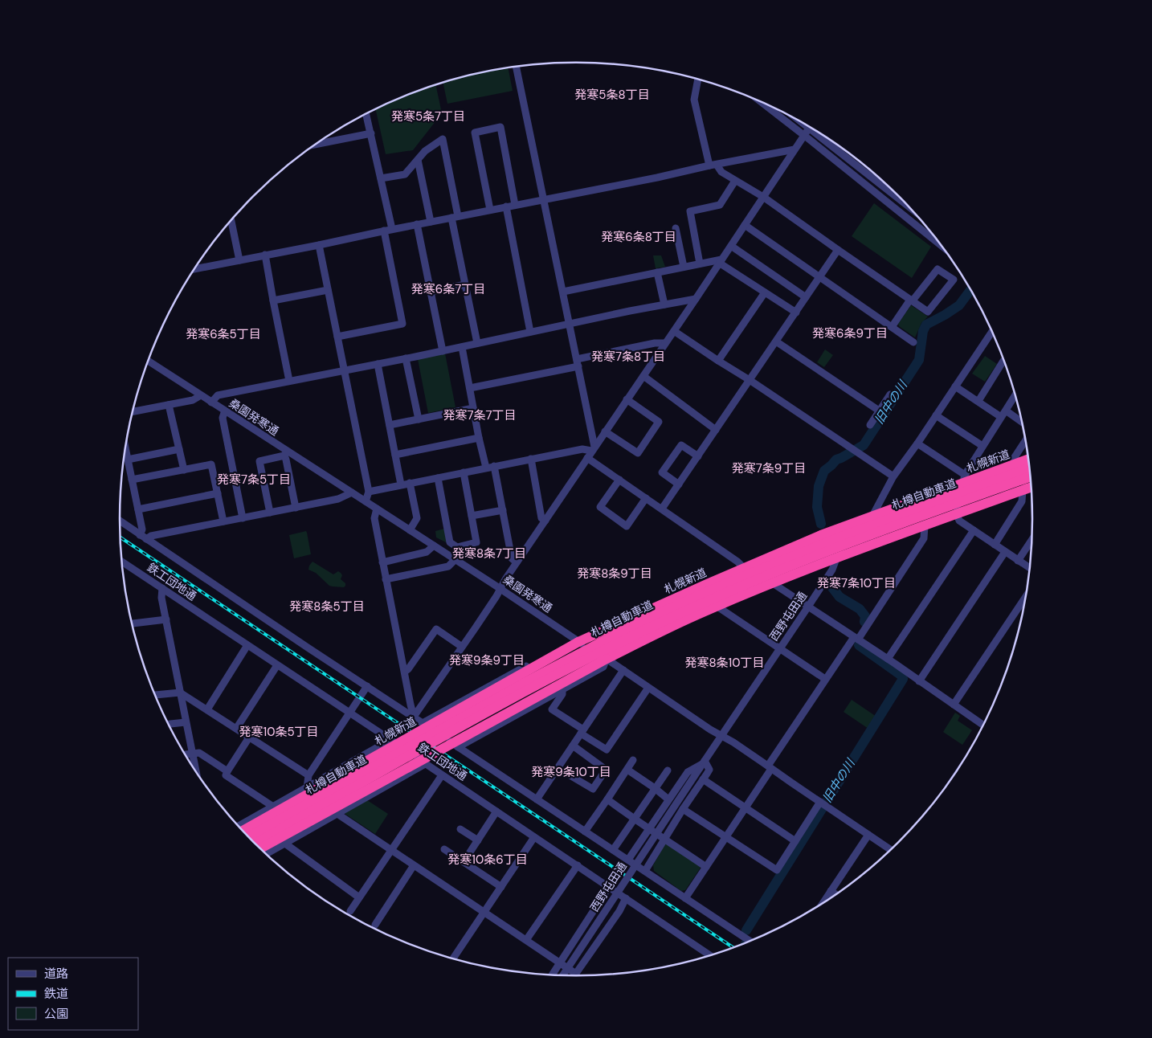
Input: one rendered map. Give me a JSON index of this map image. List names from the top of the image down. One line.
{"streets":{"highway":["札幌新道","札樽自動車道"],"street":["桑園発寒通","鉄工団地通","西野屯田通"]},"crossings":[["桑園発寒通","札幌新道"],["桑園発寒通","西野屯田通"],["札幌新道","西野屯田通"]],"districts":["発寒5条8丁目","発寒5条7丁目","発寒6条8丁目","発寒6条7丁目","発寒6条9丁目","発寒6条5丁目","発寒7条8丁目","発寒7条7丁目","発寒7条9丁目","発寒7条5丁目","発寒8条7丁目","発寒8条9丁目","発寒7条10丁目","発寒8条5丁目","発寒9条9丁目","発寒8条10丁目","発寒10条5丁目","発寒9条10丁目","発寒10条6丁目"],"water":["旧中の川"],"legend":["道路","鉄道","公園"]}
